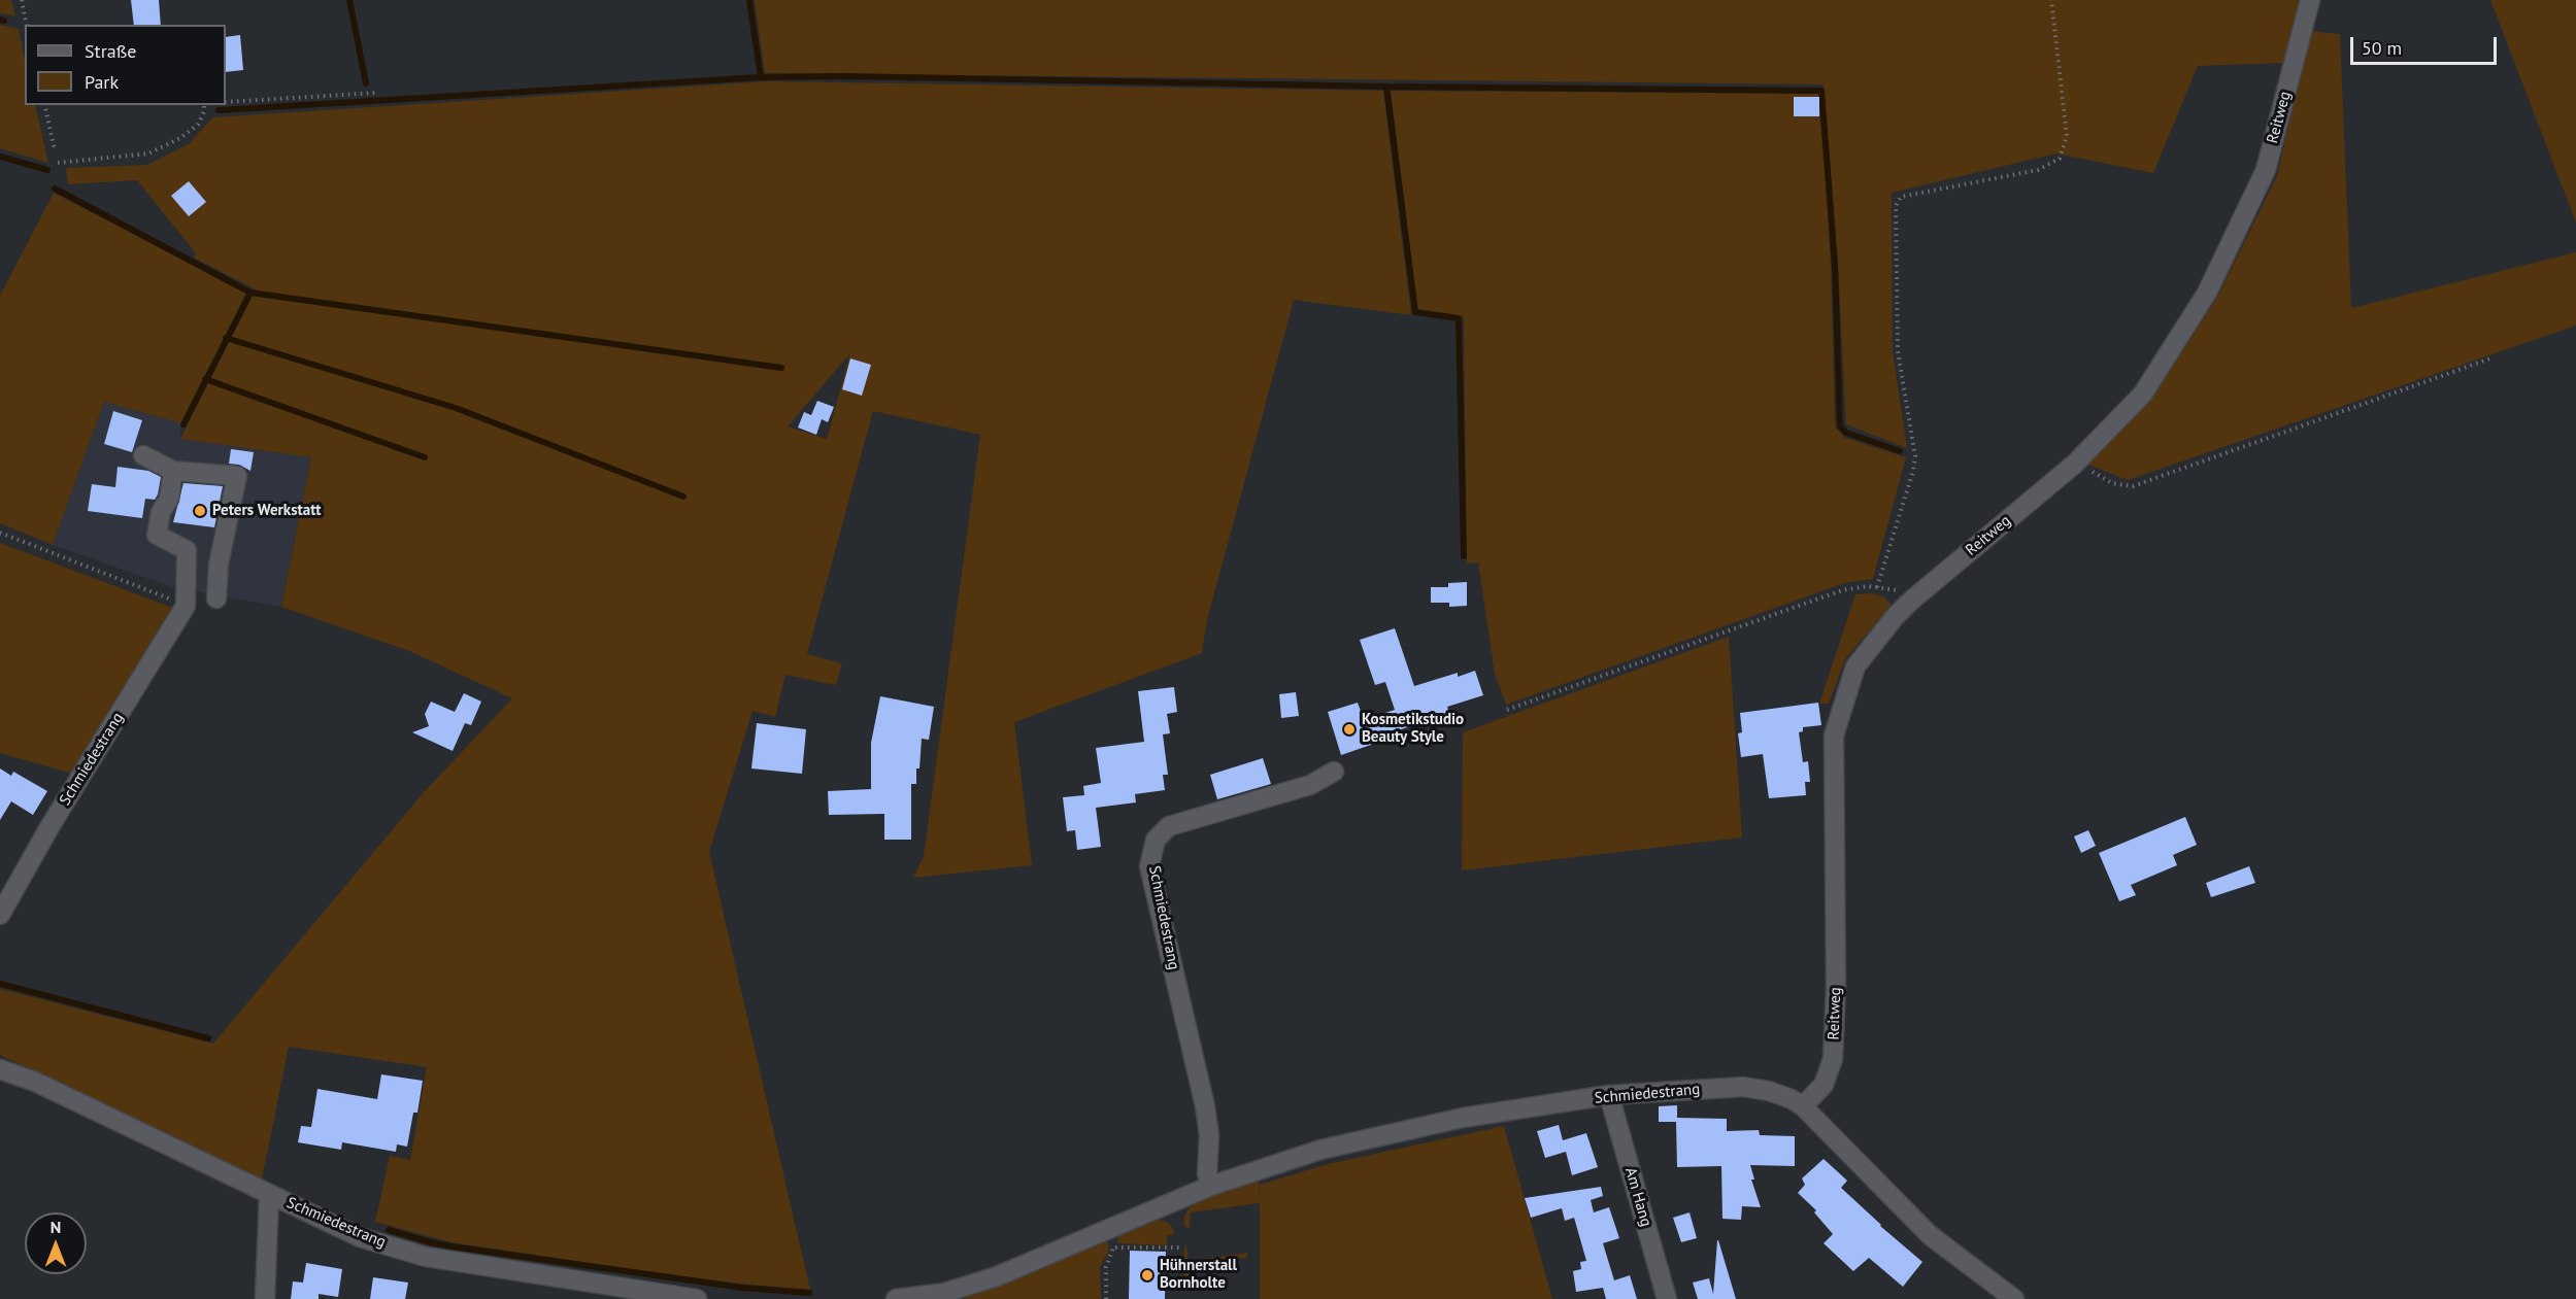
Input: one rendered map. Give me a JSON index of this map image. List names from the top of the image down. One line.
{"streets":{"street":["Reitweg","Schmiedestrang","Am Hang"]},"crossings":[["Reitweg","Schmiedestrang"],["Schmiedestrang","Am Hang"]],"places":["Peters Werkstatt","Kosmetikstudio Beauty Style","Hühnerstall Bornholte"],"legend":["Straße","Park"],"scale_bar":"50 m","north":"top"}
